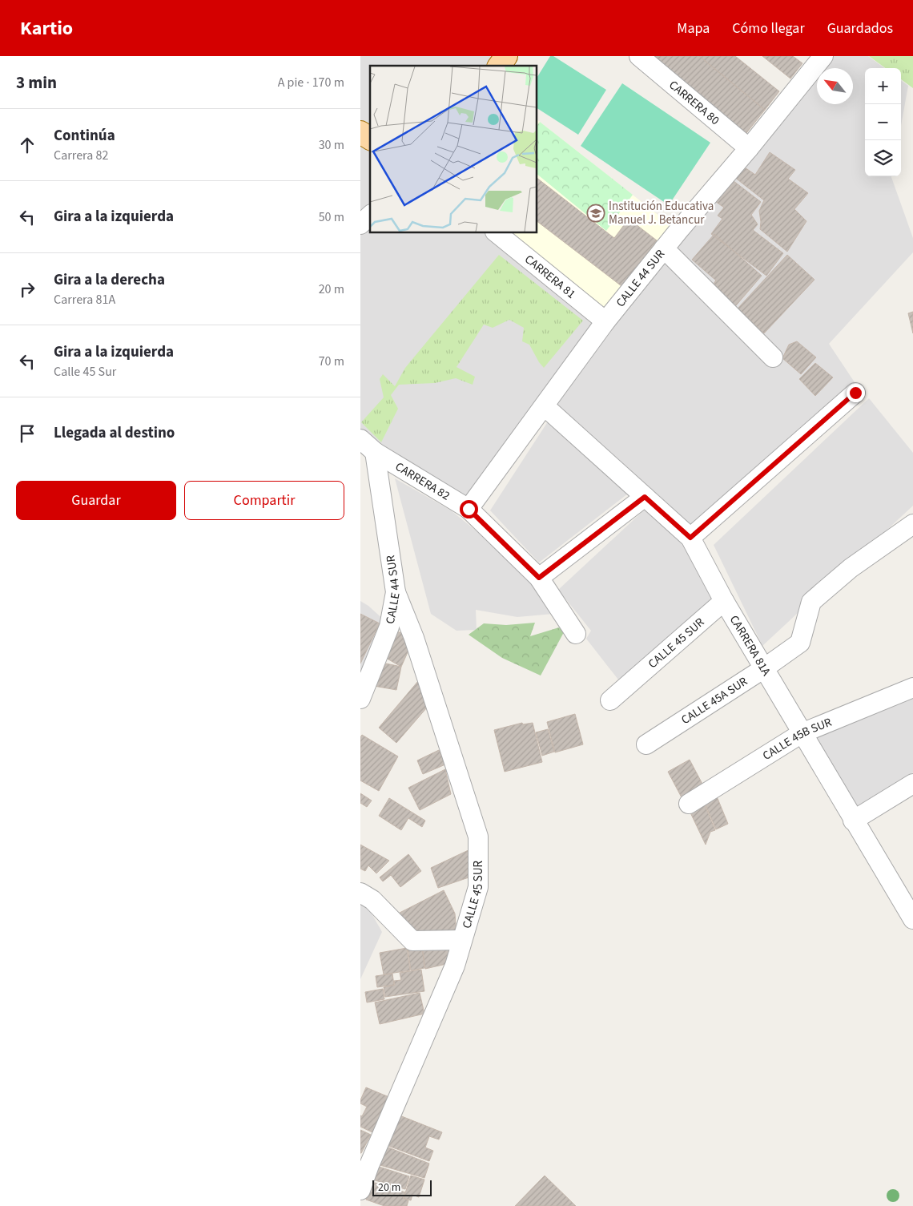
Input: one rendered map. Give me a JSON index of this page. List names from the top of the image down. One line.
{"streets":{"street":["CARRERA 80","CARRERA 81","CALLE 44 SUR","CARRERA 82","CALLE 45 SUR","CARRERA 81A","CALLE 45A SUR","CALLE 45B SUR"]},"crossings":[["CARRERA 80","CALLE 44 SUR"],["CARRERA 81","CALLE 44 SUR"],["CALLE 44 SUR","CARRERA 82"],["CALLE 44 SUR","CALLE 45 SUR"],["CALLE 44 SUR","CARRERA 81A"],["CALLE 45 SUR","CARRERA 81A"],["CARRERA 81A","CALLE 45A SUR"],["CARRERA 81A","CALLE 45B SUR"]],"places":{"school or university":["Institución Educativa Manuel J. Betancur"]},"scale_bar":"20 m","north":"top left","page":{"header":"Kartio","nav":["Mapa","Cómo llegar","Guardados"],"heading":["3 min","A pie · 170 m"],"map_buttons":["+","−"],"list":[["Continúa","Carrera 82","30 m"],["Gira a la izquierda","50 m"],["Gira a la derecha","Carrera 81A","20 m"],["Gira a la izquierda","Calle 45 Sur","70 m"],"Llegada al destino"],"buttons":["Guardar","Compartir"],"scale":"20 m"}}
